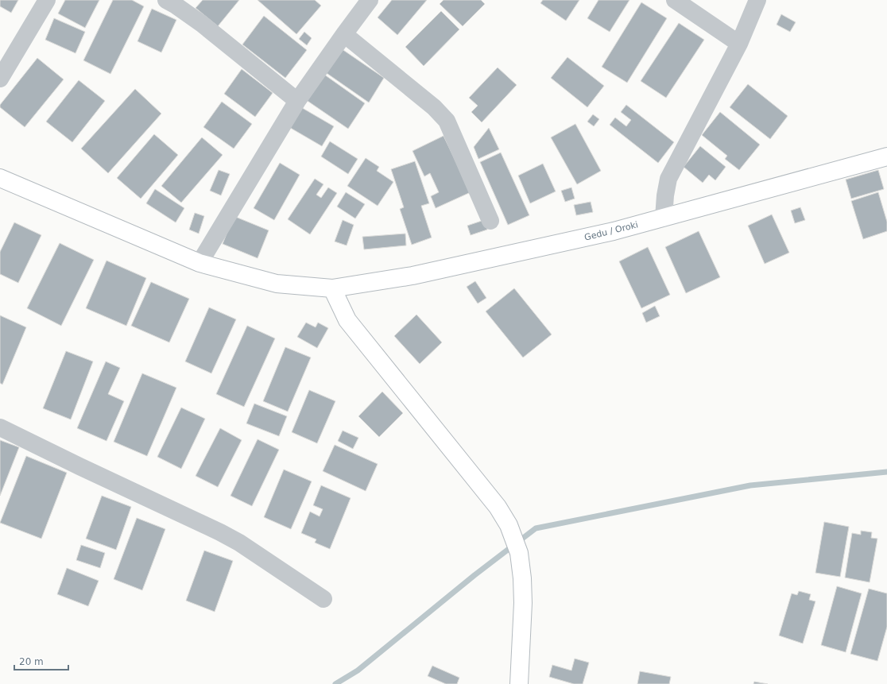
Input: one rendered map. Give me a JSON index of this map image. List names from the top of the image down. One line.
{"streets":{"street":["Gedu / Oroki"]},"scale_bar":"20 m"}
